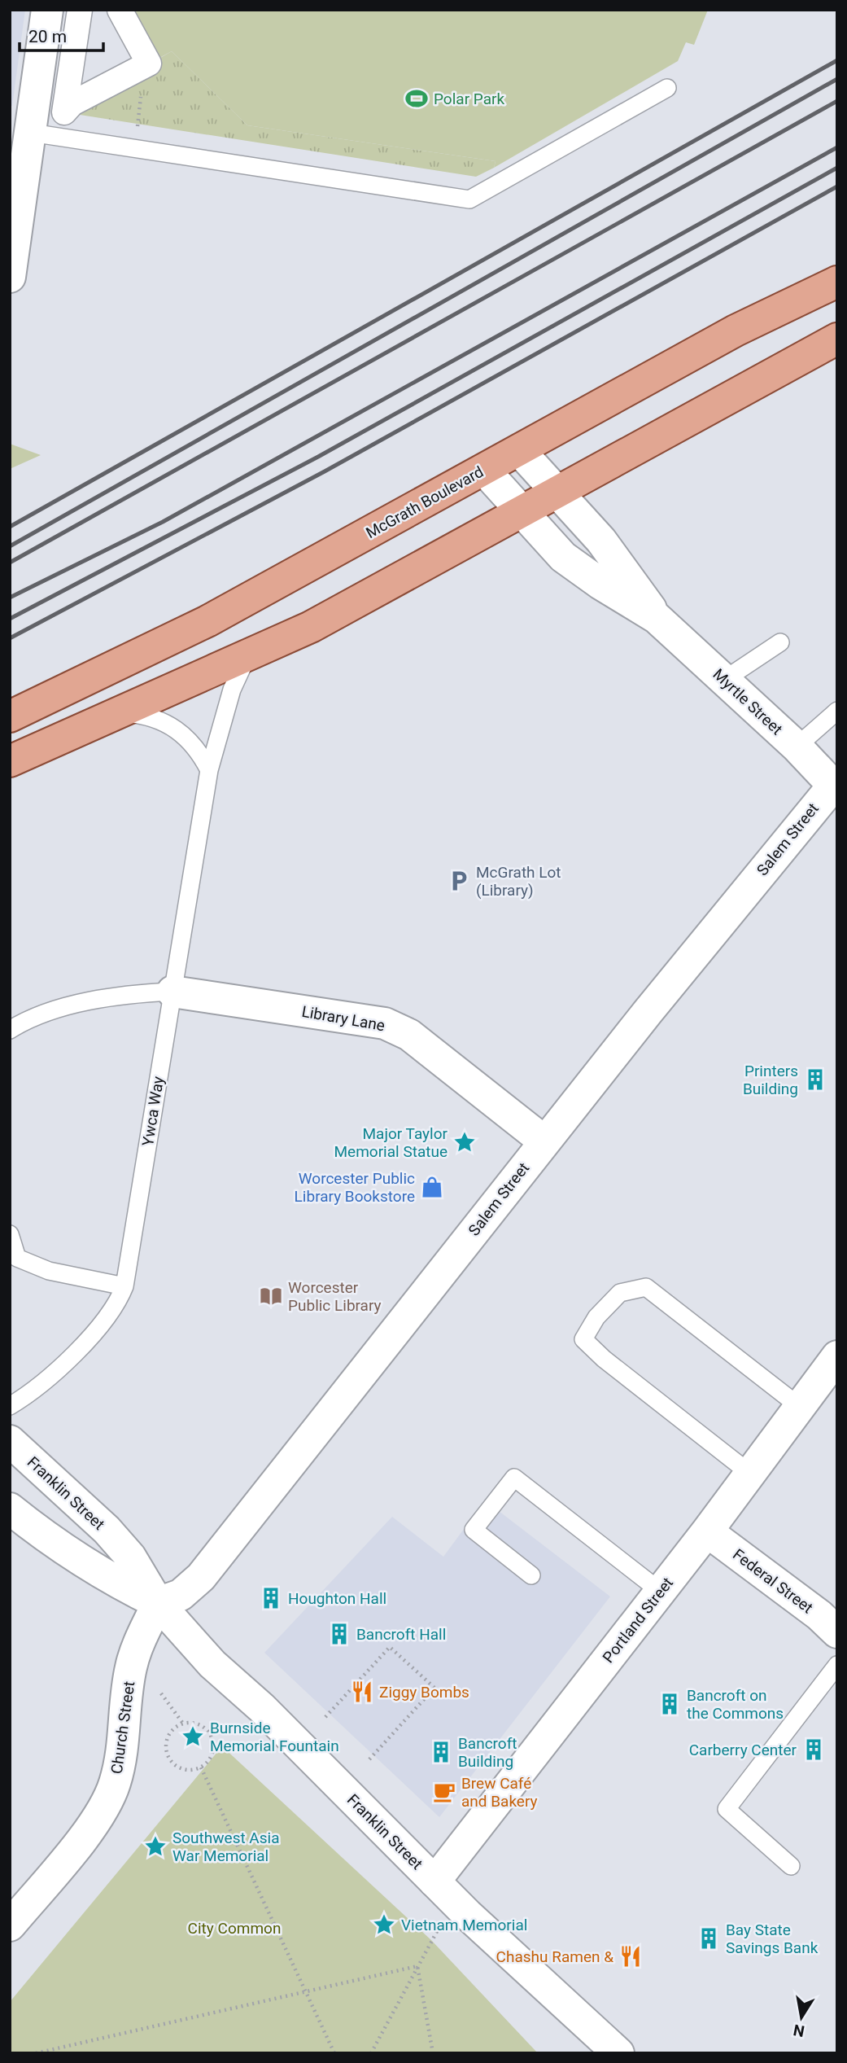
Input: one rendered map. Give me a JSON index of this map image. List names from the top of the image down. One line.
{"streets":{"main road":["McGrath Boulevard"],"street":["Myrtle Street","Salem Street","Library Lane","Franklin Street","Federal Street","Portland Street","Church Street"],"lane":["Ywca Way"]},"crossings":[["McGrath Boulevard","Myrtle Street"],["Myrtle Street","Salem Street"],["Salem Street","Library Lane"],["Salem Street","Franklin Street"],["Salem Street","Church Street"],["Library Lane","Ywca Way"],["Franklin Street","Portland Street"],["Franklin Street","Church Street"],["Federal Street","Portland Street"]],"parks":["City Common"],"places":{"sports":["Polar Park"],"parking":["McGrath Lot (Library)"],"building":["Printers Building","Houghton Hall","Bancroft Hall","Bancroft on the Commons","Carberry Center","Bancroft Building","Bay State Savings Bank"],"place":["Major Taylor Memorial Statue","Burnside Memorial Fountain","Southwest Asia War Memorial","Vietnam Memorial"],"shop":["Worcester Public Library Bookstore"],"library":["Worcester Public Library"],"restaurant":["Ziggy Bombs","Chashu Ramen &"],"cafe":["Brew Café and Bakery"]},"scale_bar":"20 m","north":"bottom"}
